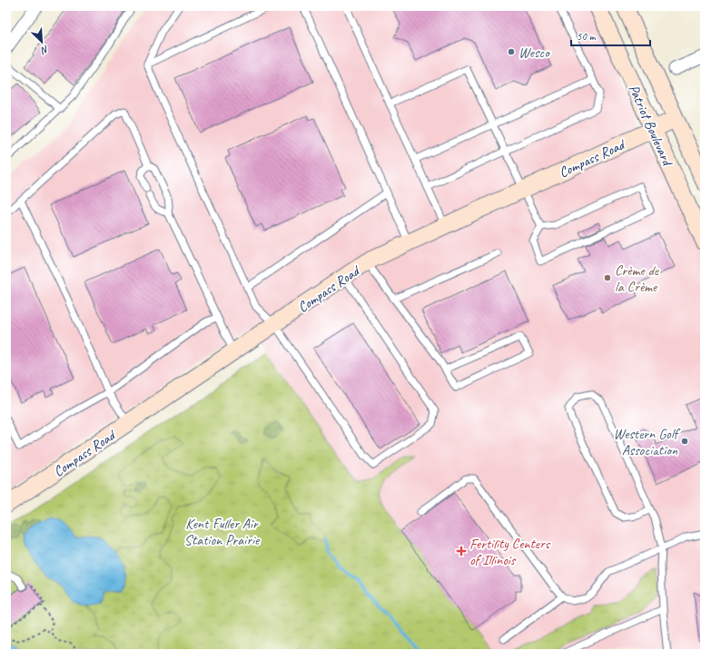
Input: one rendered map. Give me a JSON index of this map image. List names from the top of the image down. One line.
{"streets":{"street":["Patriot Boulevard","Compass Road"]},"crossings":[["Patriot Boulevard","Compass Road"]],"parks":["Kent Fuller Air Station Prairie"],"places":{"other":["Wesco","Crème de la Crème","Western Golf Association"],"health":["Fertility Centers of Illinois"]},"scale_bar":"50 m","north":"bottom right"}
